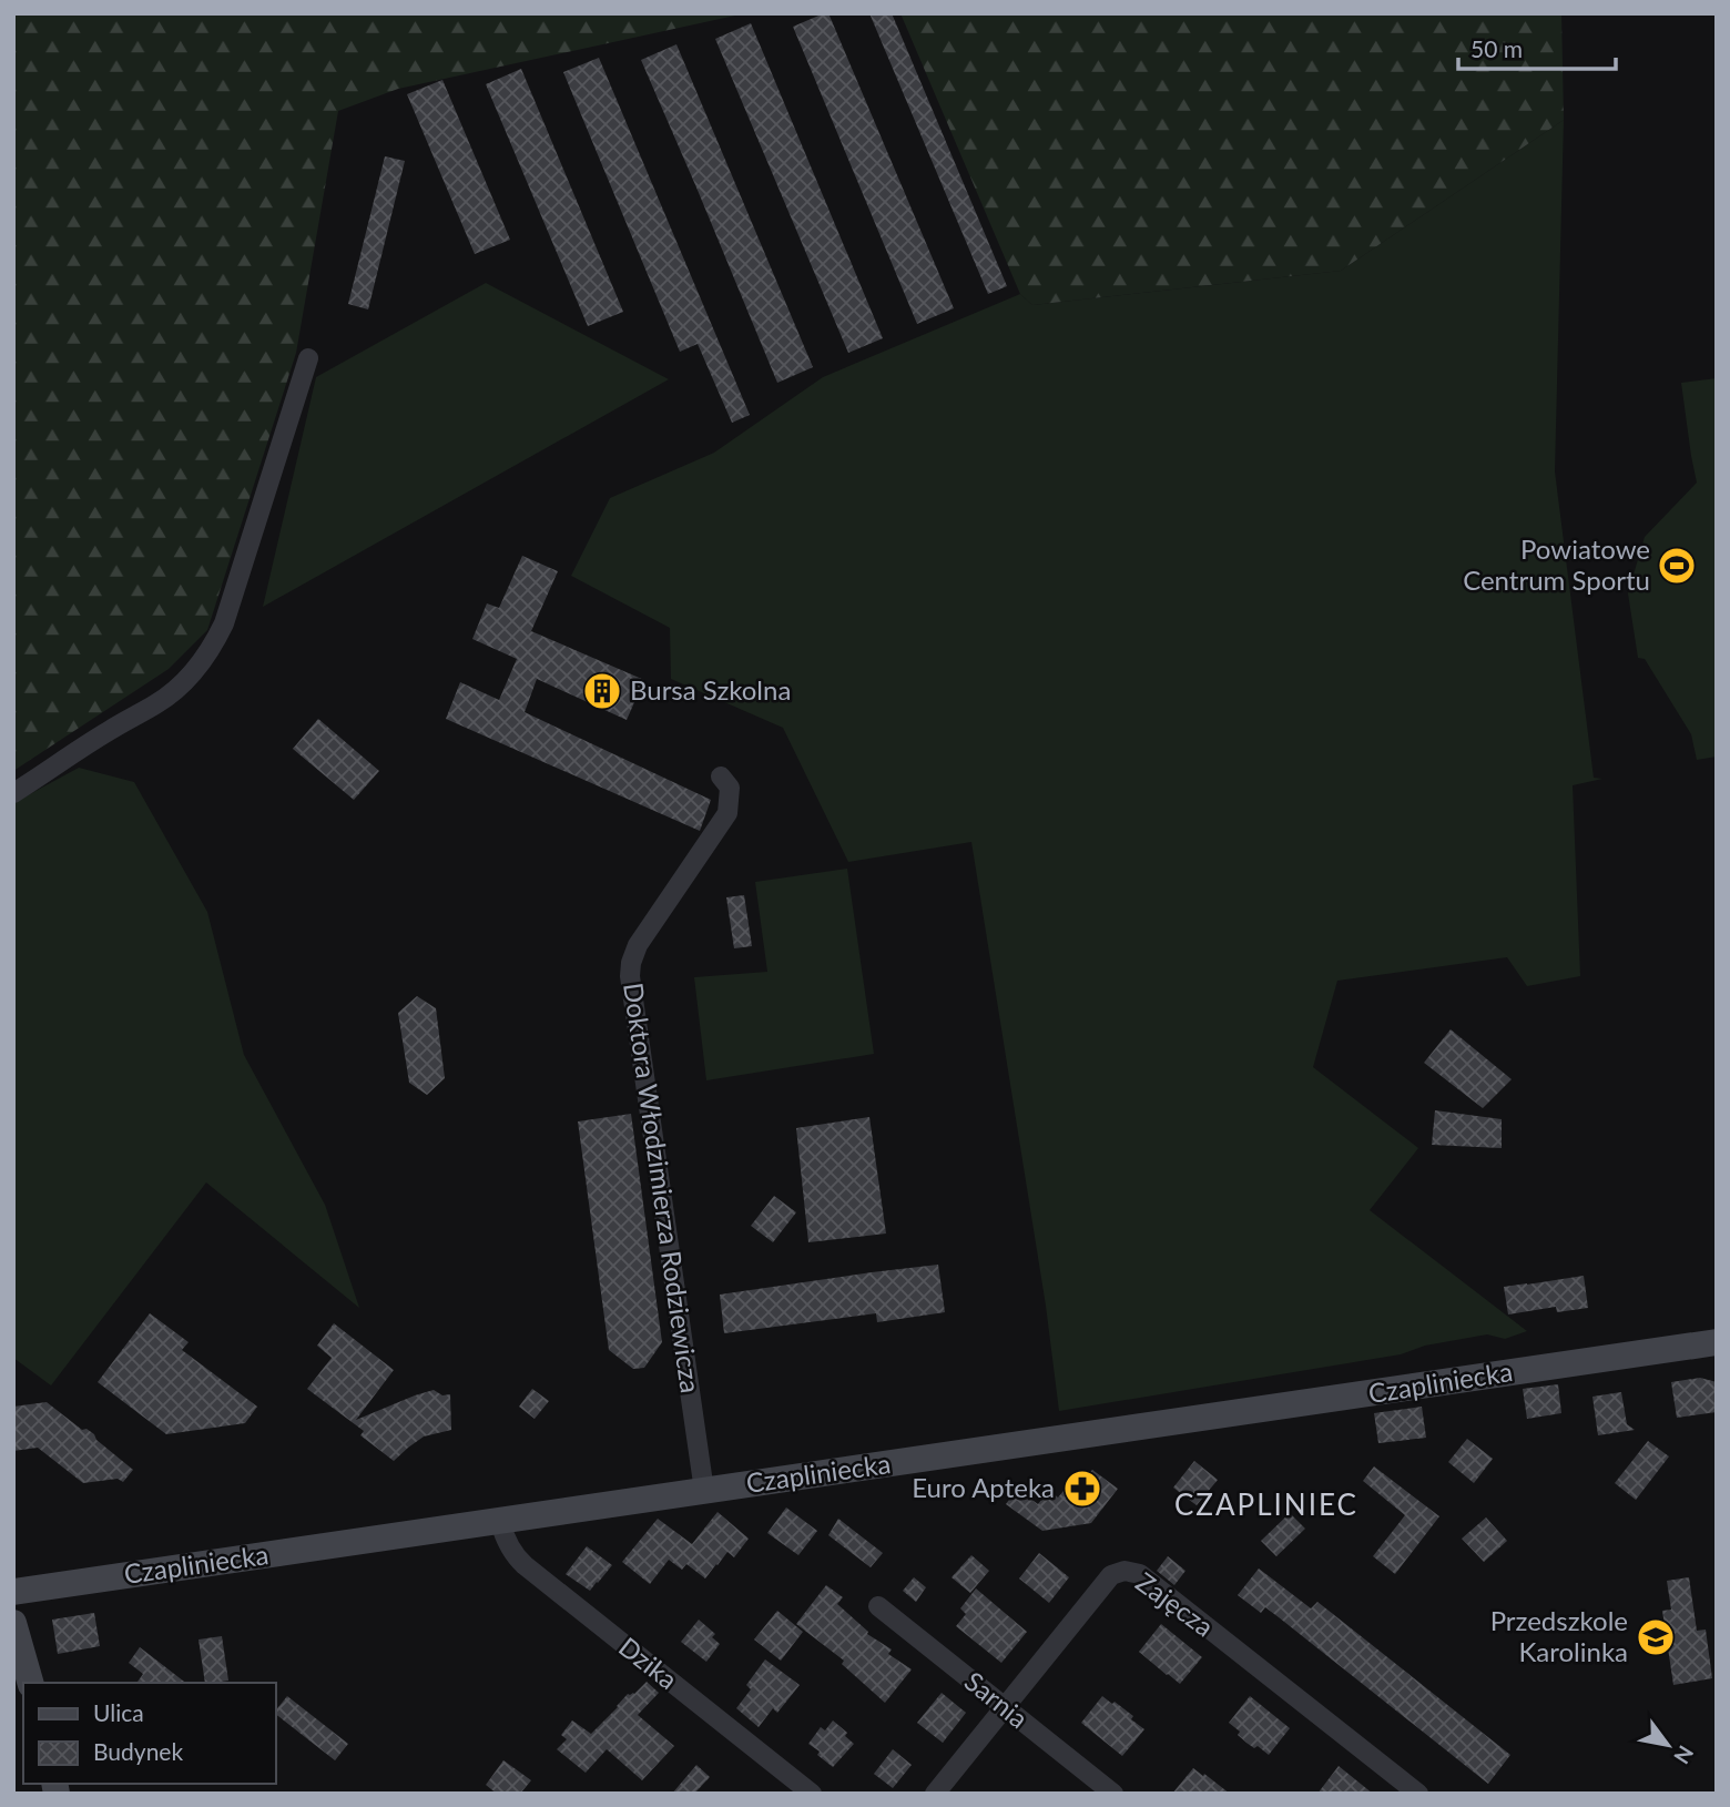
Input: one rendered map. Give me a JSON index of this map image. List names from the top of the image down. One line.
{"streets":{"main road":["Czapliniecka"],"street":["Doktora Włodzimierza Rodziewicza","Zajęcza","Dzika","Sarnia"]},"crossings":[["Doktora Włodzimierza Rodziewicza","Czapliniecka"],["Czapliniecka","Dzika"],["Zajęcza","Sarnia"]],"districts":["CZAPLINIEC"],"places":{"sports":["Powiatowe Centrum Sportu"],"building":["Bursa Szkolna"],"pharmacy":["Euro Apteka"],"school or university":["Przedszkole Karolinka"]},"legend":["Ulica","Budynek"],"scale_bar":"50 m","north":"bottom right"}
